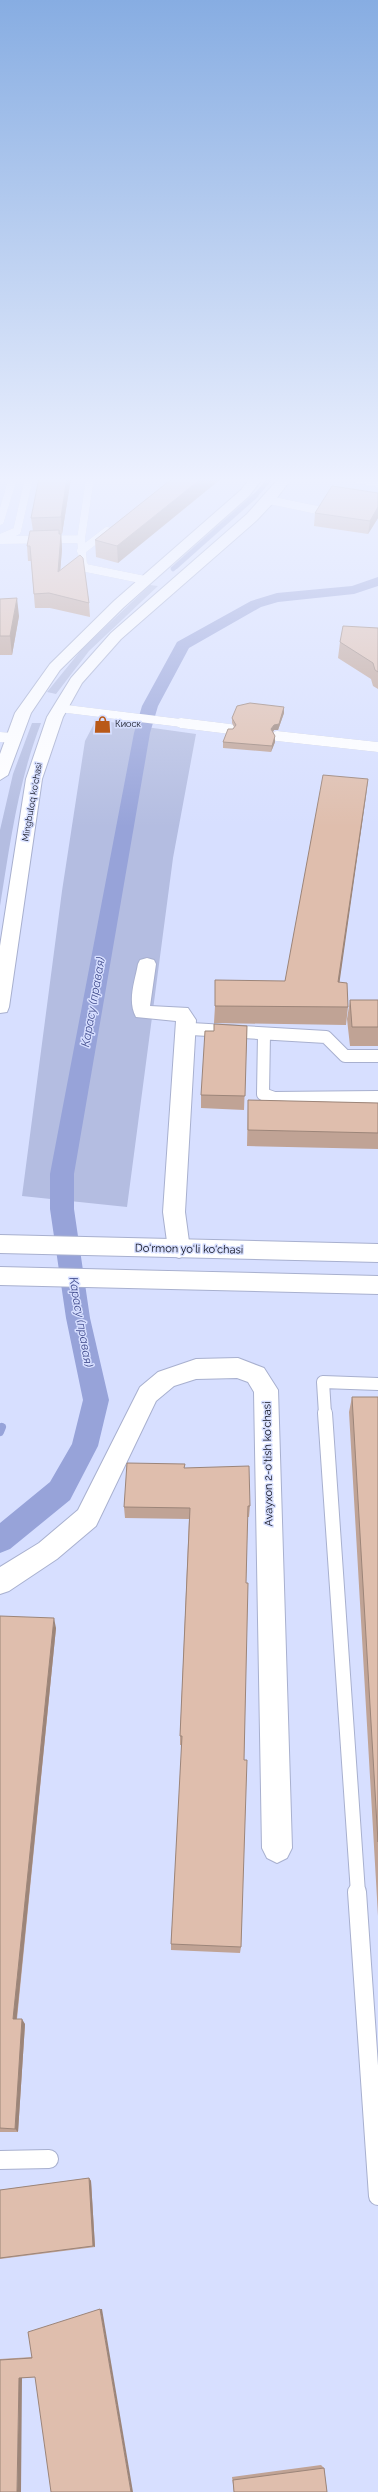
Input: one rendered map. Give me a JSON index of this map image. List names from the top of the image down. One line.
{"streets":{"main road":["Mingbuloq ko'chasi","Do‘rmon yo‘li ko‘chasi","Avayxon 2-o'tish ko'chasi"]},"water":["Карасу (правая)"],"places":{"shop":["Киоск"]}}
